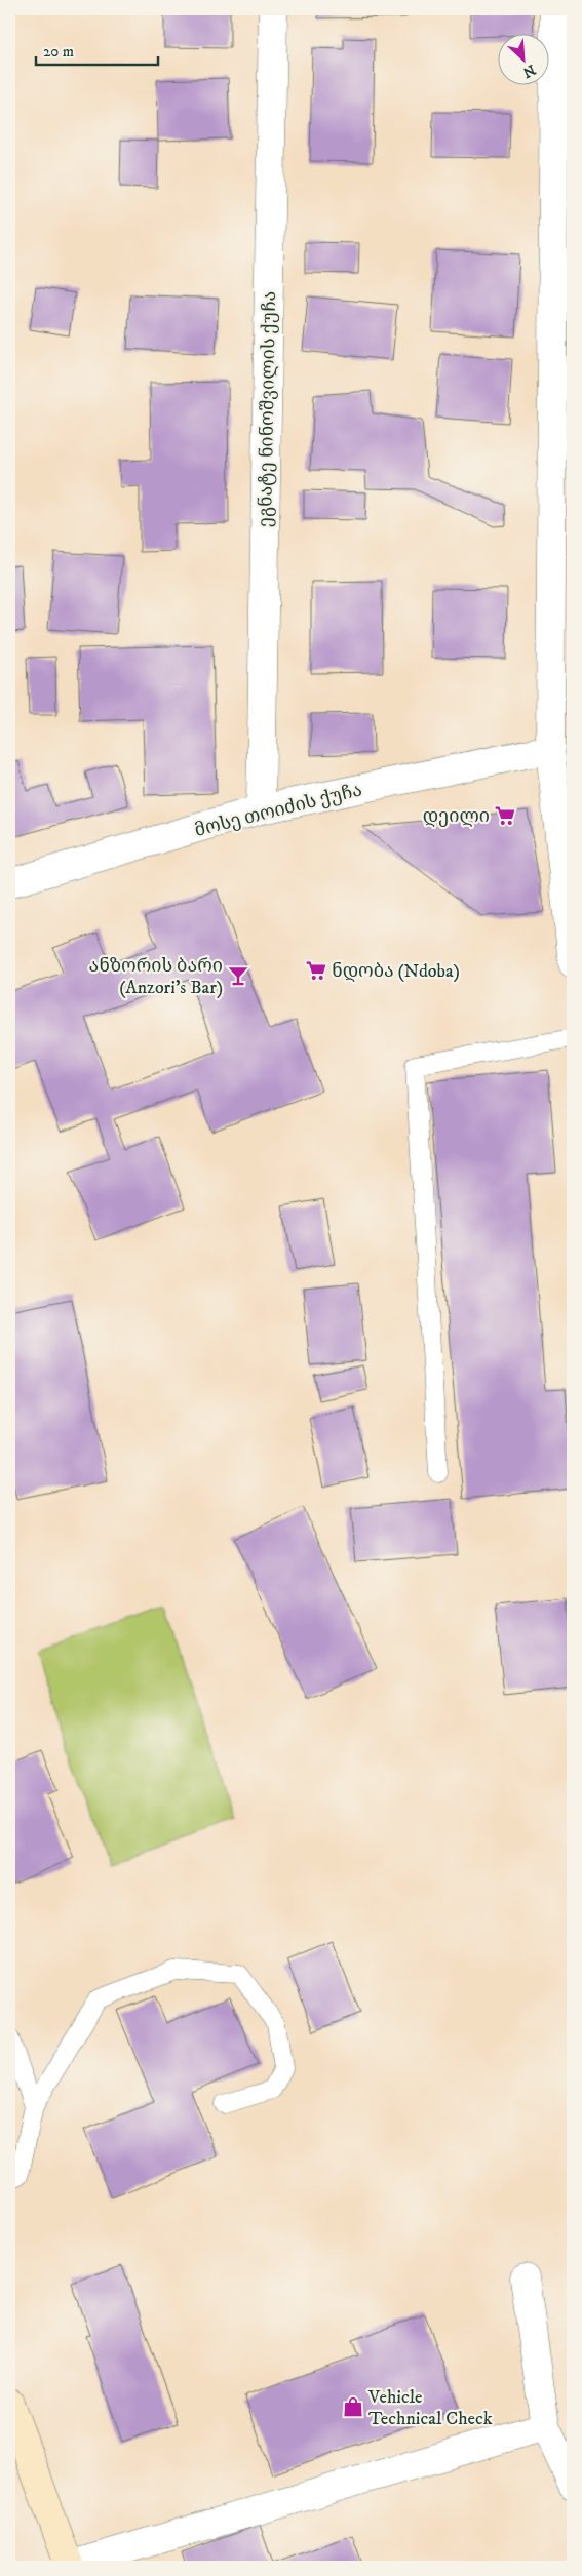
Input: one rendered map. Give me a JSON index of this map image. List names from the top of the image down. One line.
{"streets":{"street":["ეგნატე ნინოშვილის ქუჩა","მოსე თოიძის ქუჩა"]},"crossings":[["ეგნატე ნინოშვილის ქუჩა","მოსე თოიძის ქუჩა"]],"places":{"supermarket":["დეილი","ნდობა (Ndoba)"],"bar":["ანზორის ბარი (Anzori's Bar)"],"shop":["Vehicle Technical Check"]},"scale_bar":"20 m","north":"bottom right"}
